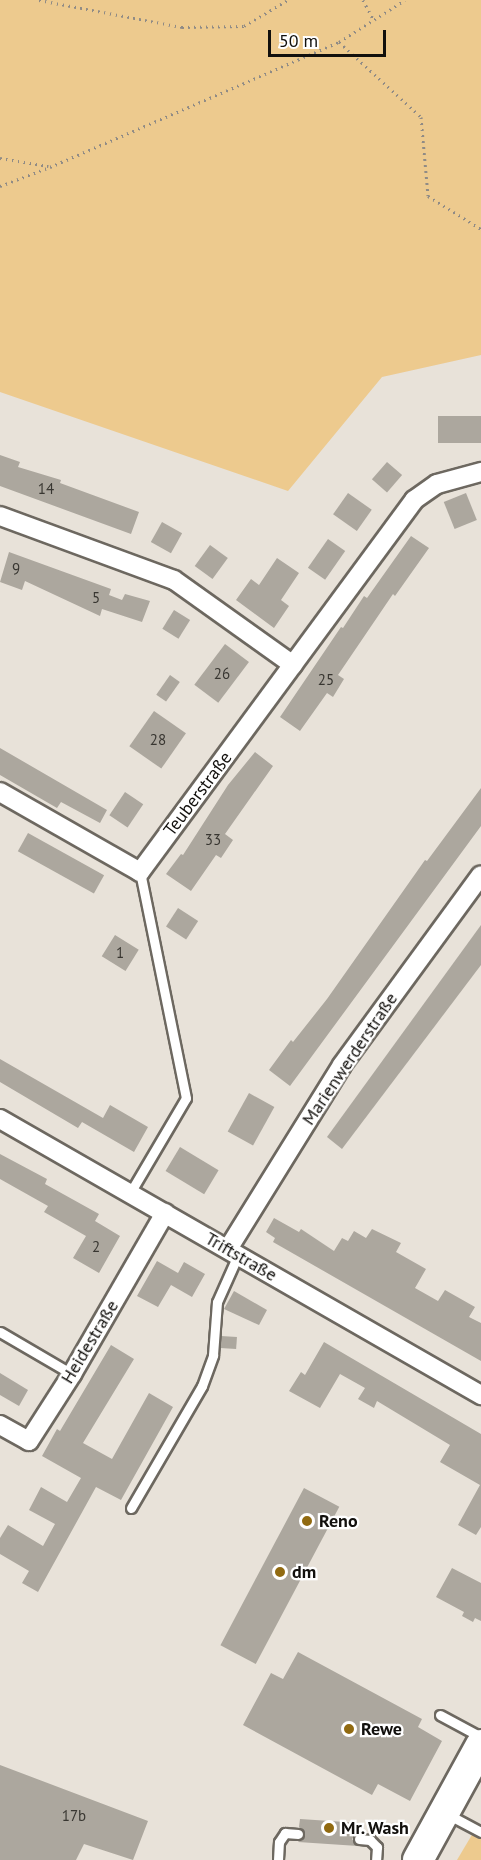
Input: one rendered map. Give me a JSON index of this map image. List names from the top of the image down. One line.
{"streets":{"street":["Teuberstraße","Marienwerderstraße","Triftstraße","Heidestraße"]},"crossings":[["Marienwerderstraße","Triftstraße"],["Triftstraße","Heidestraße"]],"places":["Reno","dm","Rewe","Mr. Wash"],"house_numbers":["14","9","5","26","25","28","33","1","2","17b"],"scale_bar":"50 m"}
